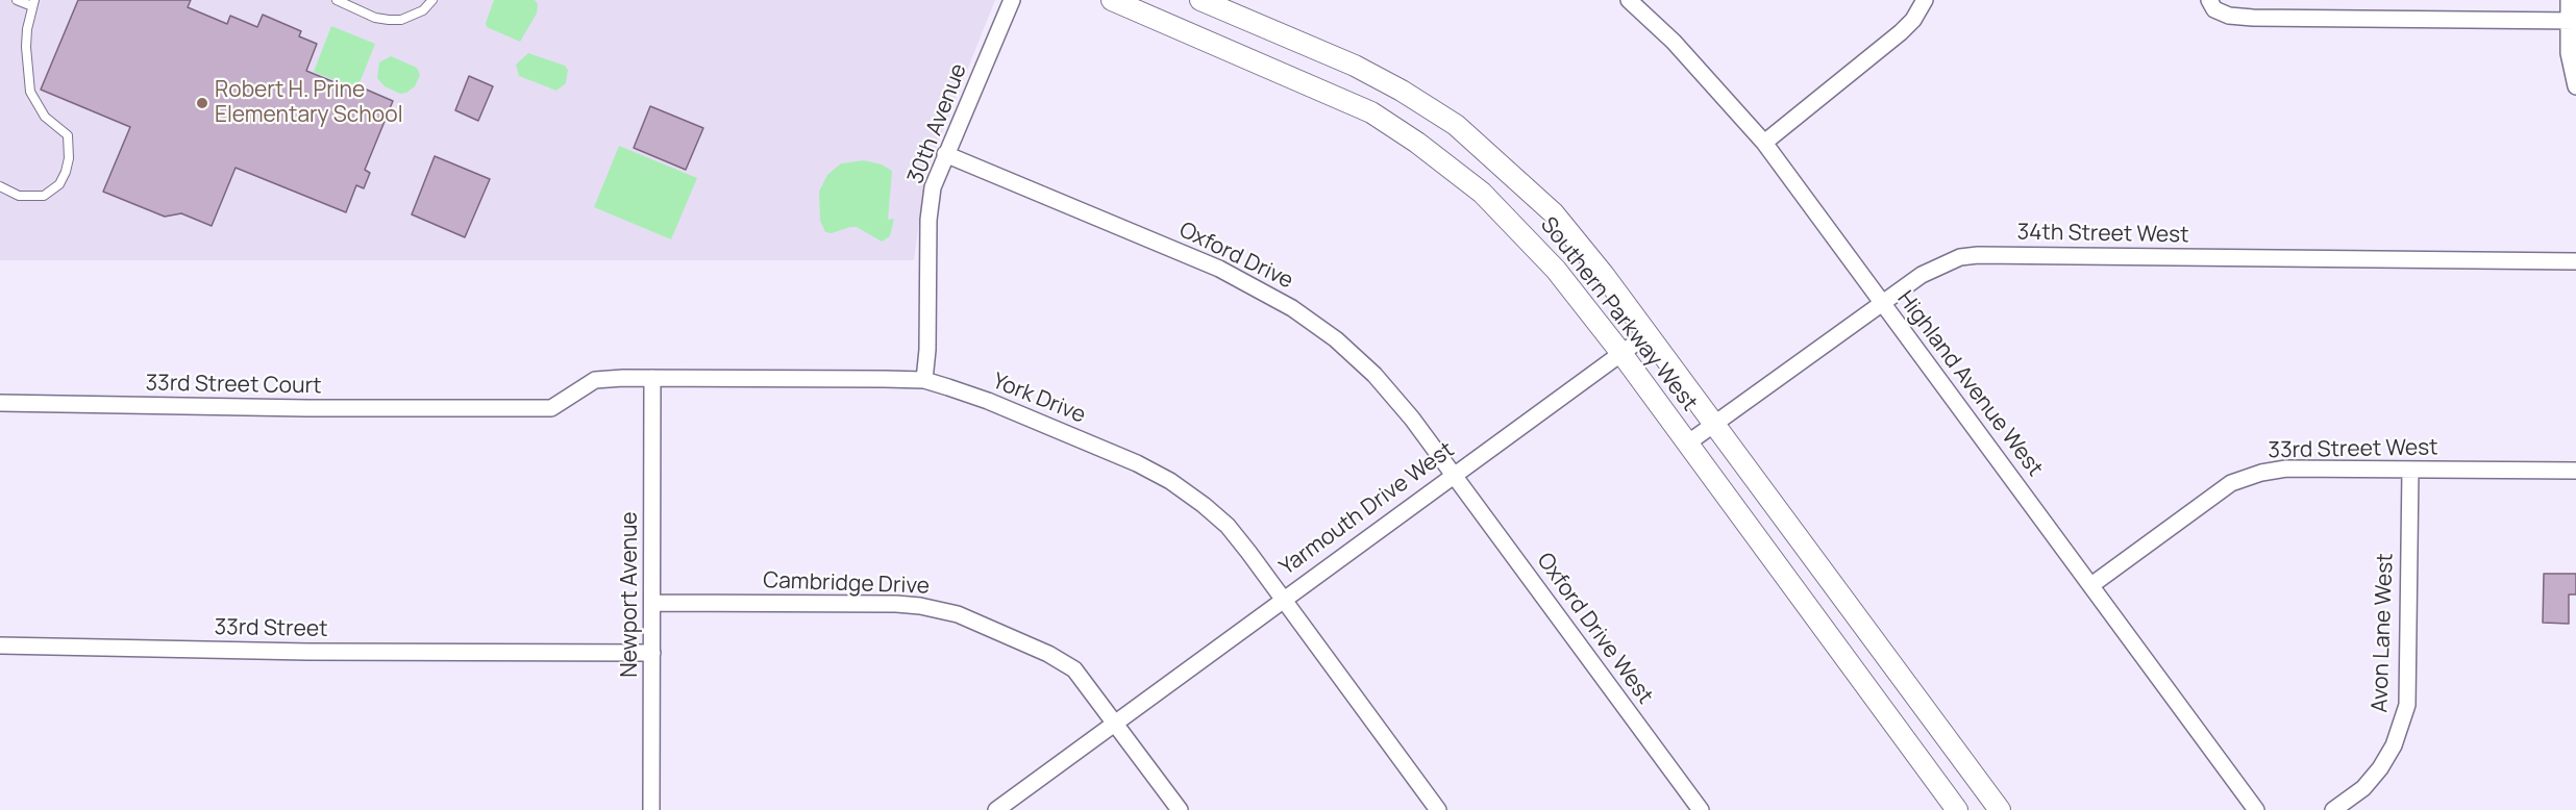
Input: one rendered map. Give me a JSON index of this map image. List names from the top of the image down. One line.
{"streets":{"street":["30th Avenue","34th Street West","Oxford Drive","Southern Parkway West","Highland Avenue West","33rd Street Court","York Drive","33rd Street West","Yarmouth Drive West","Cambridge Drive","Newport Avenue","33rd Street","Oxford Drive West","Avon Lane West"]},"crossings":[["30th Avenue","Oxford Drive"],["30th Avenue","York Drive"],["34th Street West","Southern Parkway West"],["34th Street West","Highland Avenue West"],["Oxford Drive","Yarmouth Drive West"],["Oxford Drive","Oxford Drive West"],["Southern Parkway West","Yarmouth Drive West"],["Highland Avenue West","33rd Street West"],["33rd Street Court","York Drive"],["York Drive","Yarmouth Drive West"],["York Drive","Newport Avenue"],["33rd Street West","Avon Lane West"],["Yarmouth Drive West","Cambridge Drive"],["Yarmouth Drive West","Oxford Drive West"],["Cambridge Drive","Newport Avenue"],["Newport Avenue","33rd Street"]],"places":["Robert H. Prine Elementary School"]}
